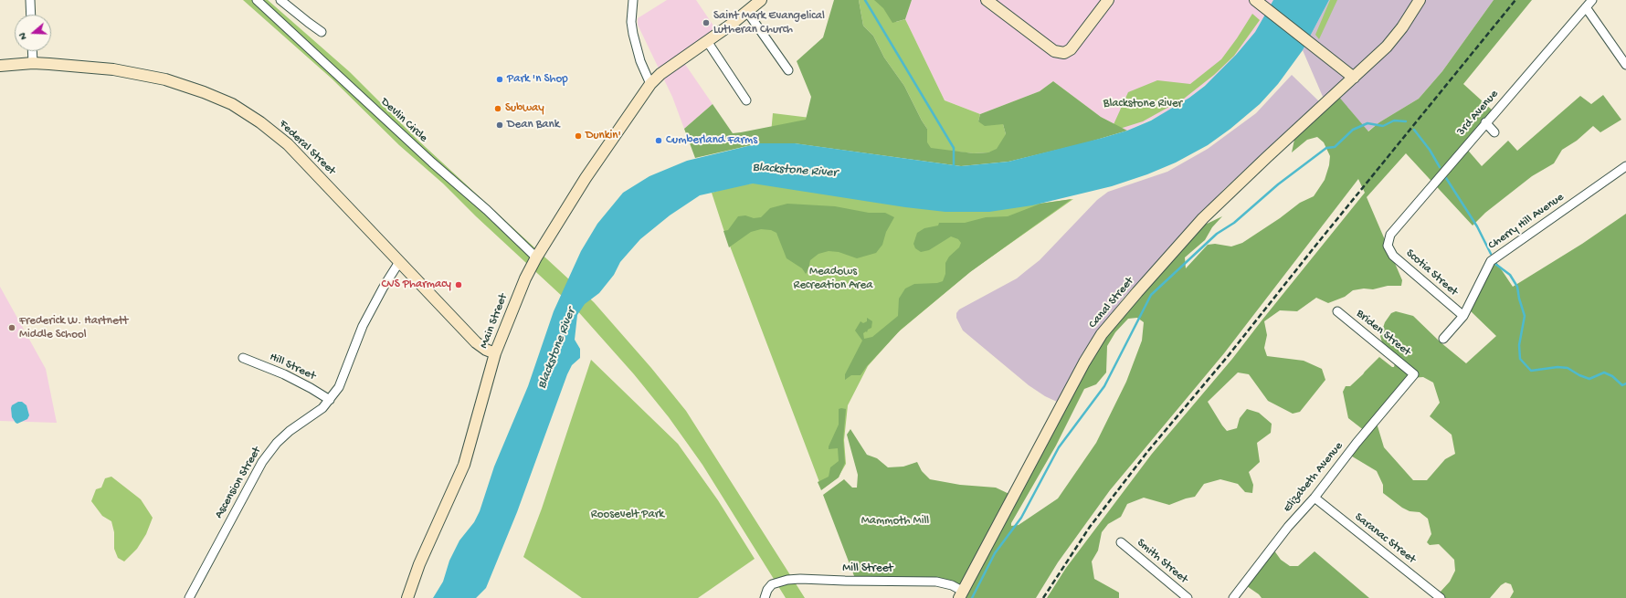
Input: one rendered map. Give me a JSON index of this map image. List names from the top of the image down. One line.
{"streets":{"street":["3rd Avenue","Devlin Circle","Federal Street","Cherry Hill Avenue","Scotia Street","Canal Street","Main Street","Briden Street","Hill Street","Elizabeth Avenue","Ascension Street","Saranac Street","Smith Street","Mill Street"]},"crossings":[["3rd Avenue","Scotia Street"],["Devlin Circle","Main Street"],["Federal Street","Main Street"],["Federal Street","Ascension Street"],["Cherry Hill Avenue","Scotia Street"],["Canal Street","Mill Street"],["Briden Street","Elizabeth Avenue"],["Hill Street","Ascension Street"],["Elizabeth Avenue","Saranac Street"]],"water":["Blackstone River"],"parks":["Blackstone River","Meadows Recreation Area","Roosevelt Park","Mammoth Mill"],"places":["Saint Mark Evangelical Lutheran Church","Park 'n Shop","Subway","Dean Bank","Dunkin'","Cumberland Farms","CVS Pharmacy","Frederick W. Hartnett Middle School"],"north":"left"}
